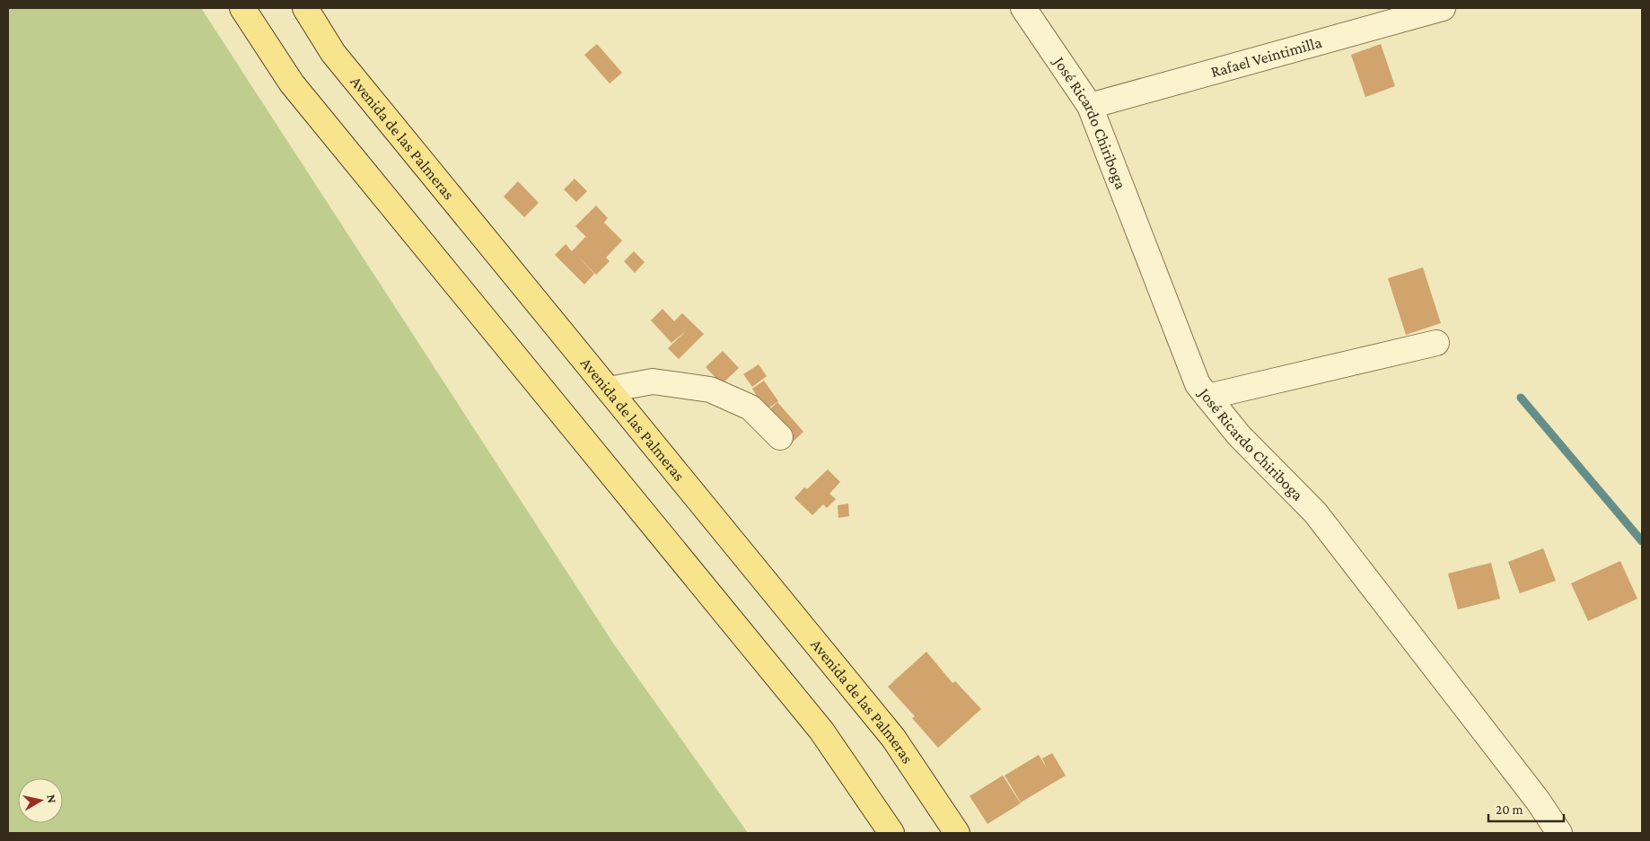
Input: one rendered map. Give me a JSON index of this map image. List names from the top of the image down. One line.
{"streets":{"main road":["Avenida de las Palmeras"],"street":["Rafael Veintimilla","José Ricardo Chiriboga"]},"crossings":[["Rafael Veintimilla","José Ricardo Chiriboga"]],"scale_bar":"20 m","north":"right"}
